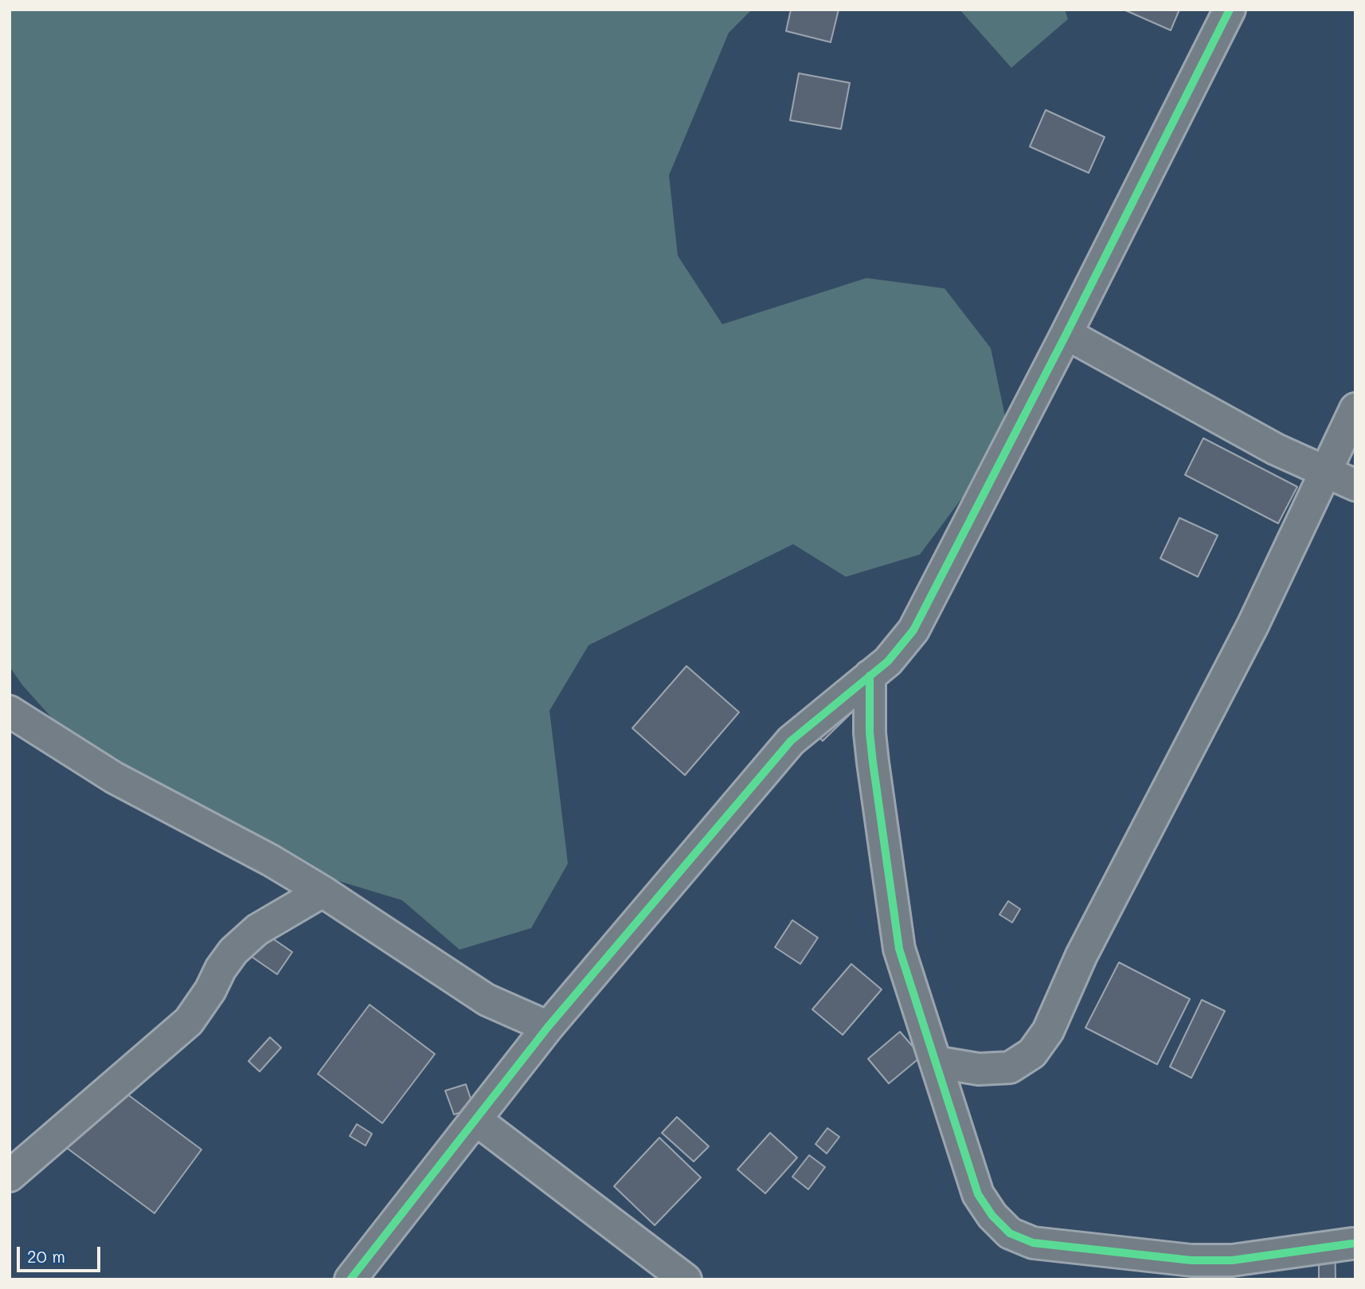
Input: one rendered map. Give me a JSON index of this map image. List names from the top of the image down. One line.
{"scale_bar":"20 m"}
